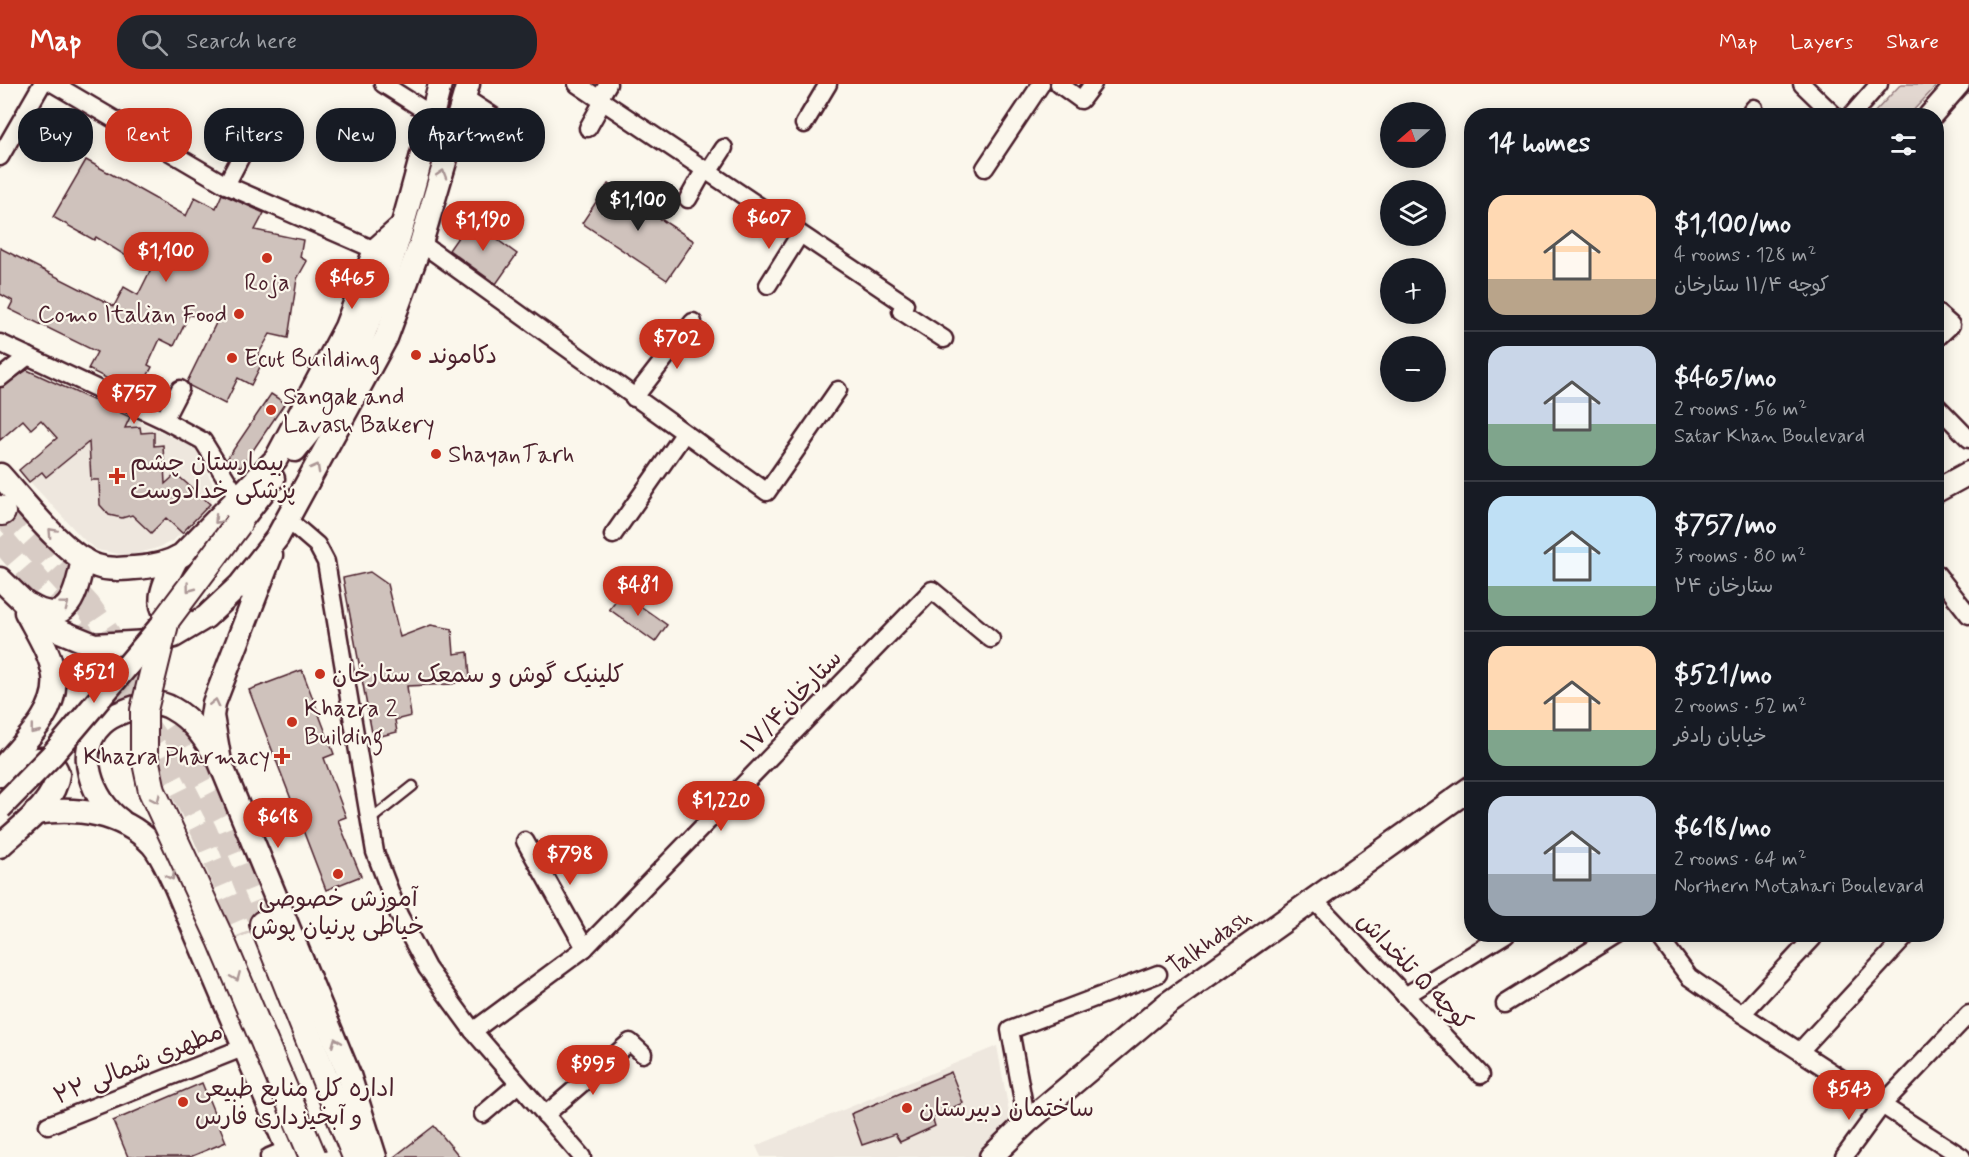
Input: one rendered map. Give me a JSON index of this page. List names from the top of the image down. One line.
{"streets":{"main road":["Talkhdash"],"street":["ستارخان۱۷/۴","کوچه ۵ تلخداش","مطهرى شمالى ۲۲"]},"crossings":[["Talkhdash","کوچه ۵ تلخداش"]],"places":{"other":["Roja","Como Italian Food","دکاموند","Ecut Building","Sangak and Lavash Bakery","ShayanTarh","کلینیک گوش و سمعک ستارخان","Khazra 2 Building","آموزش خصوصی خیاطی پرنیان پوش","اداره کل منابع طبیعى و آبخیزدارى فارس","ساختمان دبیرستان"],"health":["بیمارستان چشم پزشکی خدادوست","Khazra Pharmacy"]},"north":"left","page":{"header":"Map","search":"Search here","nav":["Map","Layers","Share"],"map_buttons":["+","−"],"chip":["Buy","Rent","Filters","New","Apartment"],"heading":"14 homes","list":[{"name":"$1,100/mo","note":"4 rooms · 128 m² · کوچه ۱۱/۴ ستارخان"},{"name":"$465/mo","note":"2 rooms · 56 m² · Satar Khan Boulevard"},{"name":"$757/mo","note":"3 rooms · 80 m² · ۲۴ ستارخان"},{"name":"$521/mo","note":"2 rooms · 52 m² · خیابان رادفر"},{"name":"$618/mo","note":"2 rooms · 64 m² · Northern Motahari Boulevard"}],"price":["$1,100","$607","$1,190","$1,100","$465","$702","$757","$481","$521","$1,220","$618","$798","$995","$543"]}}
